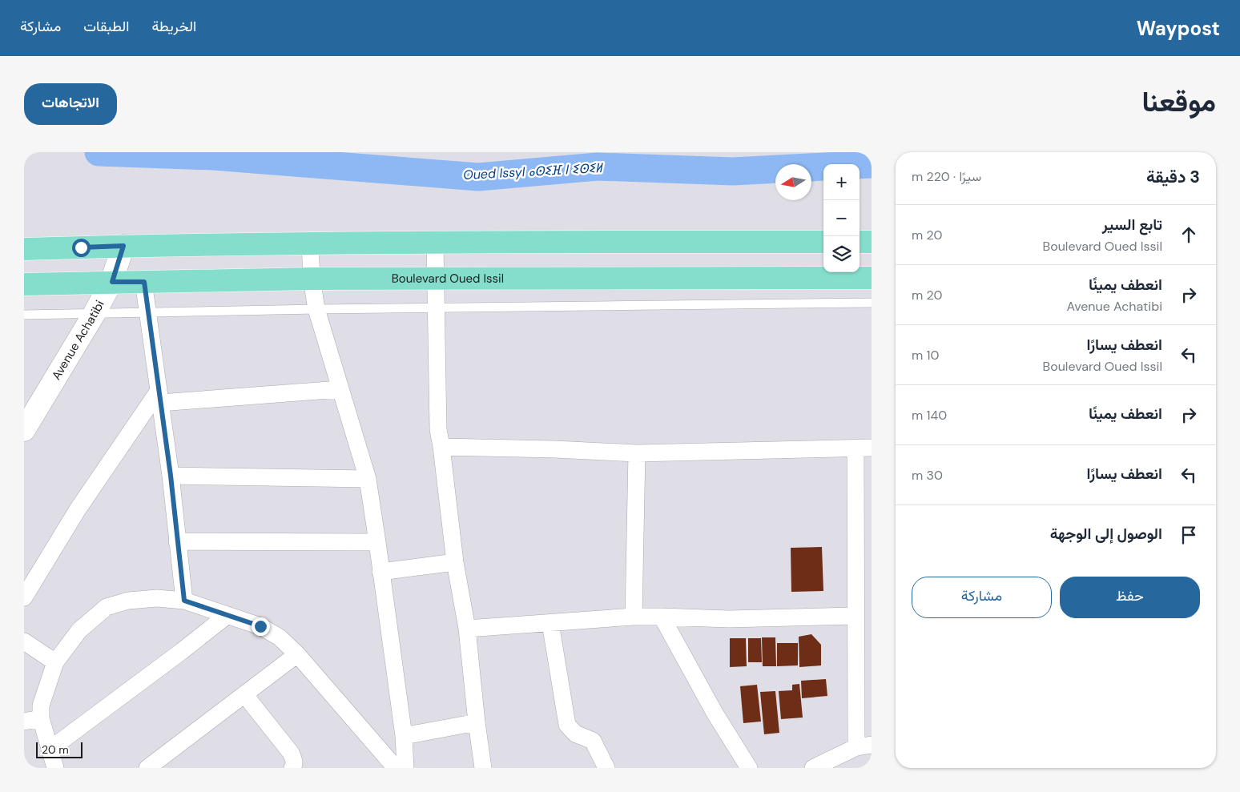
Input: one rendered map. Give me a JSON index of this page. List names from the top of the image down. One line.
{"streets":{"main road":["Boulevard Oued Issil"],"street":["Avenue Achatibi"]},"crossings":[["Boulevard Oued Issil","Avenue Achatibi"]],"water":["Oued Issyl ⴰⵙⵉⴼ ⵏ ⵉⵙⵉⵍ"],"scale_bar":"20 m","north":"left","page":{"header":"Waypost","nav":["الخريطة","الطبقات","مشاركة"],"title":"موقعنا","buttons":["الاتجاهات",["حفظ","مشاركة"]],"heading":["3 دقيقة","سيرًا · 220 m"],"map_buttons":["+","−"],"list":[["تابع السير","Boulevard Oued Issil","20 m"],["انعطف يمينًا","Avenue Achatibi","20 m"],["انعطف يسارًا","Boulevard Oued Issil","10 m"],["انعطف يمينًا","140 m"],["انعطف يسارًا","30 m"],"الوصول إلى الوجهة"],"scale":"20 m"}}
